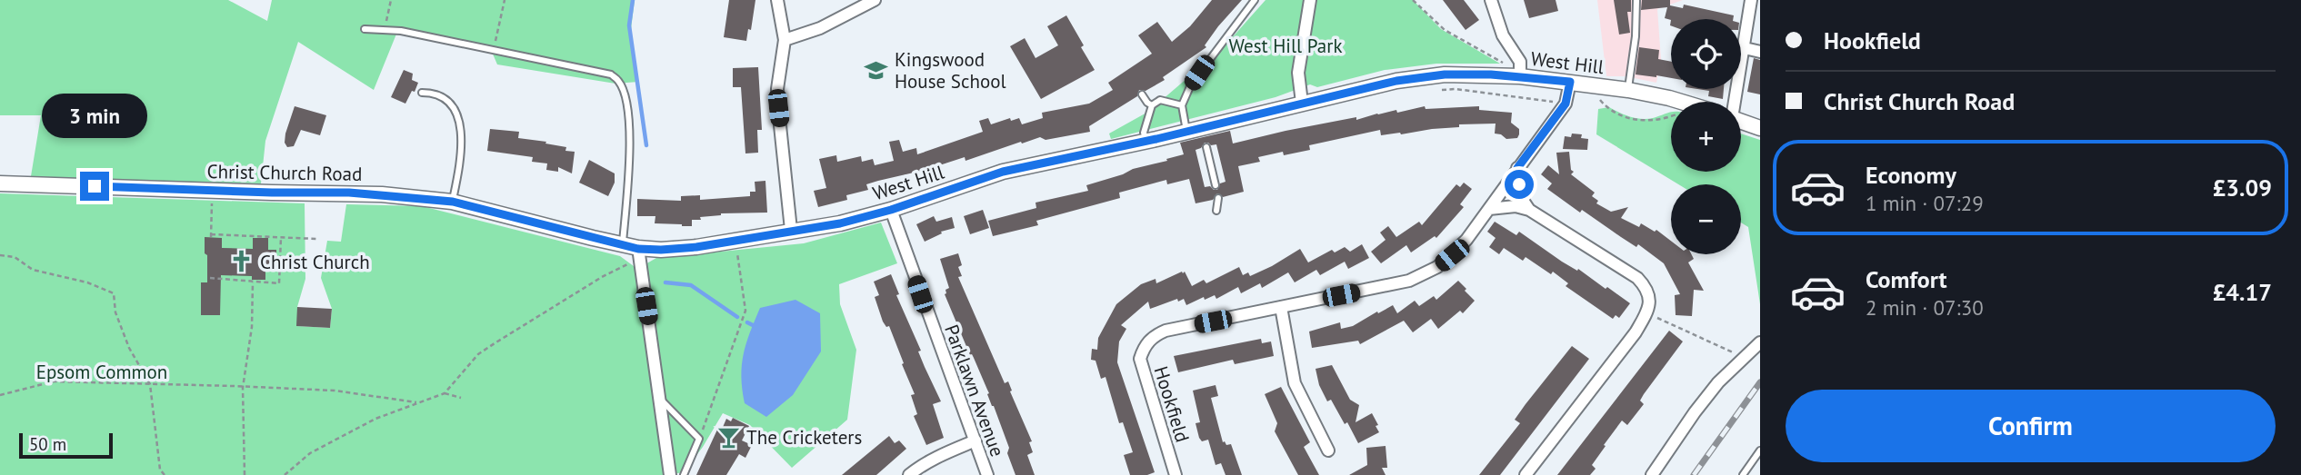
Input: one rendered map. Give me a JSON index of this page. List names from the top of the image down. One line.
{"streets":{"main road":["West Hill","Christ Church Road"],"street":["Parklawn Avenue","Hookfield"]},"crossings":[["West Hill","Christ Church Road"],["West Hill","Parklawn Avenue"],["West Hill","Hookfield"]],"parks":["West Hill Park","Epsom Common"],"places":{"school or university":["Kingswood House School"],"church":["Christ Church"],"bar":["The Cricketers"]},"scale_bar":"50 m","page":{"banner":["Hookfield","Christ Church Road"],"map_buttons":["+","−"],"bubble":"3 min","list":[{"name":"Economy","note":"1 min · 07:29","value":"£3.09"},{"name":"Comfort","note":"2 min · 07:30","value":"£4.17"}],"buttons":"Confirm","scale":"50 m"}}
